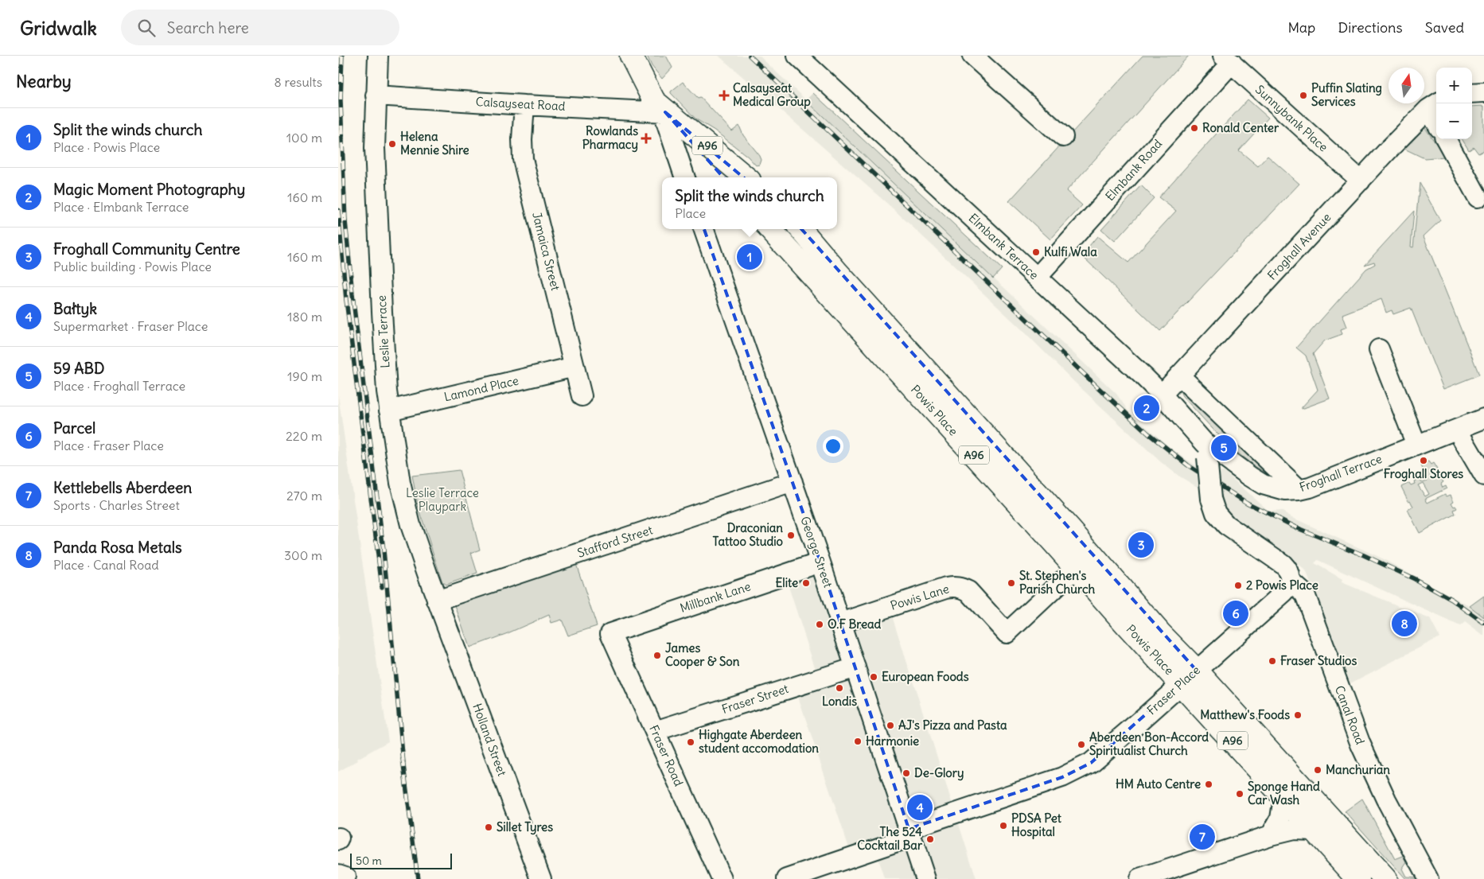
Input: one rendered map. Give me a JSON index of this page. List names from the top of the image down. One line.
{"streets":{"main road":["A96","Powis Place"],"street":["Calsayseat Road","Sunnybank Place","Elmbank Road","Elmbank Terrace","Froghall Avenue","Jamaica Street","Leslie Terrace","Lamond Place","Froghall Terrace","Stafford Street","George Street","Millbank Lane","Powis Lane","Fraser Place","Fraser Street","Canal Road","Holland Street","Fraser Road"]},"crossings":[["Calsayseat Road","A96"],["Calsayseat Road","Jamaica Street"],["Calsayseat Road","Leslie Terrace"],["Sunnybank Place","Elmbank Road"],["Sunnybank Place","Froghall Avenue"],["A96","Powis Place"],["A96","Fraser Place"],["Elmbank Road","Elmbank Terrace"],["Elmbank Terrace","Froghall Avenue"],["Elmbank Terrace","Froghall Terrace"],["Elmbank Terrace","Canal Road"],["Jamaica Street","Lamond Place"],["Leslie Terrace","Lamond Place"],["Leslie Terrace","Stafford Street"],["Leslie Terrace","Holland Street"],["Powis Place","Powis Lane"],["Powis Place","Fraser Place"],["Froghall Terrace","Canal Road"],["Stafford Street","George Street"],["Stafford Street","Holland Street"],["George Street","Millbank Lane"],["George Street","Powis Lane"],["George Street","Fraser Place"],["George Street","Fraser Street"],["Millbank Lane","Fraser Road"],["Fraser Place","Canal Road"],["Fraser Street","Fraser Road"]],"parks":["Leslie Terrace Playpark"],"places":{"health":["Calsayseat Medical Group","Rowlands Pharmacy"],"other":["Puffin Slating Services","Ronald Center","Helena Mennie Shire","Kulfi Wala","Froghall Stores","Draconian Tattoo Studio","Elite","St. Stephen's Parish Church","2 Powis Place","O.F Bread","James Cooper & Son","Fraser Studios","European Foods","Londis","Matthew's Foods","AJ's Pizza and Pasta","Harmonie","Highgate Aberdeen student accomodation","Aberdeen Bon-Accord Spiritualist Church","Manchurian","De-Glory","HM Auto Centre","Sponge Hand Car Wash","PDSA Pet Hospital","Sillet Tyres","The 524 Cocktail Bar"]},"scale_bar":"50 m","north":"top","page":{"header":"Gridwalk","search":"Search here","nav":["Map","Directions","Saved"],"heading":["Nearby","8 results"],"map_buttons":["+","−"],"list":[{"mark":"1","name":"Split the winds church","note":"Place · Powis Place","value":"100 m"},{"mark":"2","name":"Magic Moment Photography","note":"Place · Elmbank Terrace","value":"160 m"},{"mark":"3","name":"Froghall Community Centre","note":"Public building · Powis Place","value":"160 m"},{"mark":"4","name":"Bałtyk","note":"Supermarket · Fraser Place","value":"180 m"},{"mark":"5","name":"59 ABD","note":"Place · Froghall Terrace","value":"190 m"},{"mark":"6","name":"Parcel","note":"Place · Fraser Place","value":"220 m"},{"mark":"7","name":"Kettlebells Aberdeen","note":"Sports · Charles Street","value":"270 m"},{"mark":"8","name":"Panda Rosa Metals","note":"Place · Canal Road","value":"300 m"}],"popup":["Split the winds church","Place"],"pins":["1","2","5","3","6","8","4","7"],"scale":"50 m"}}
